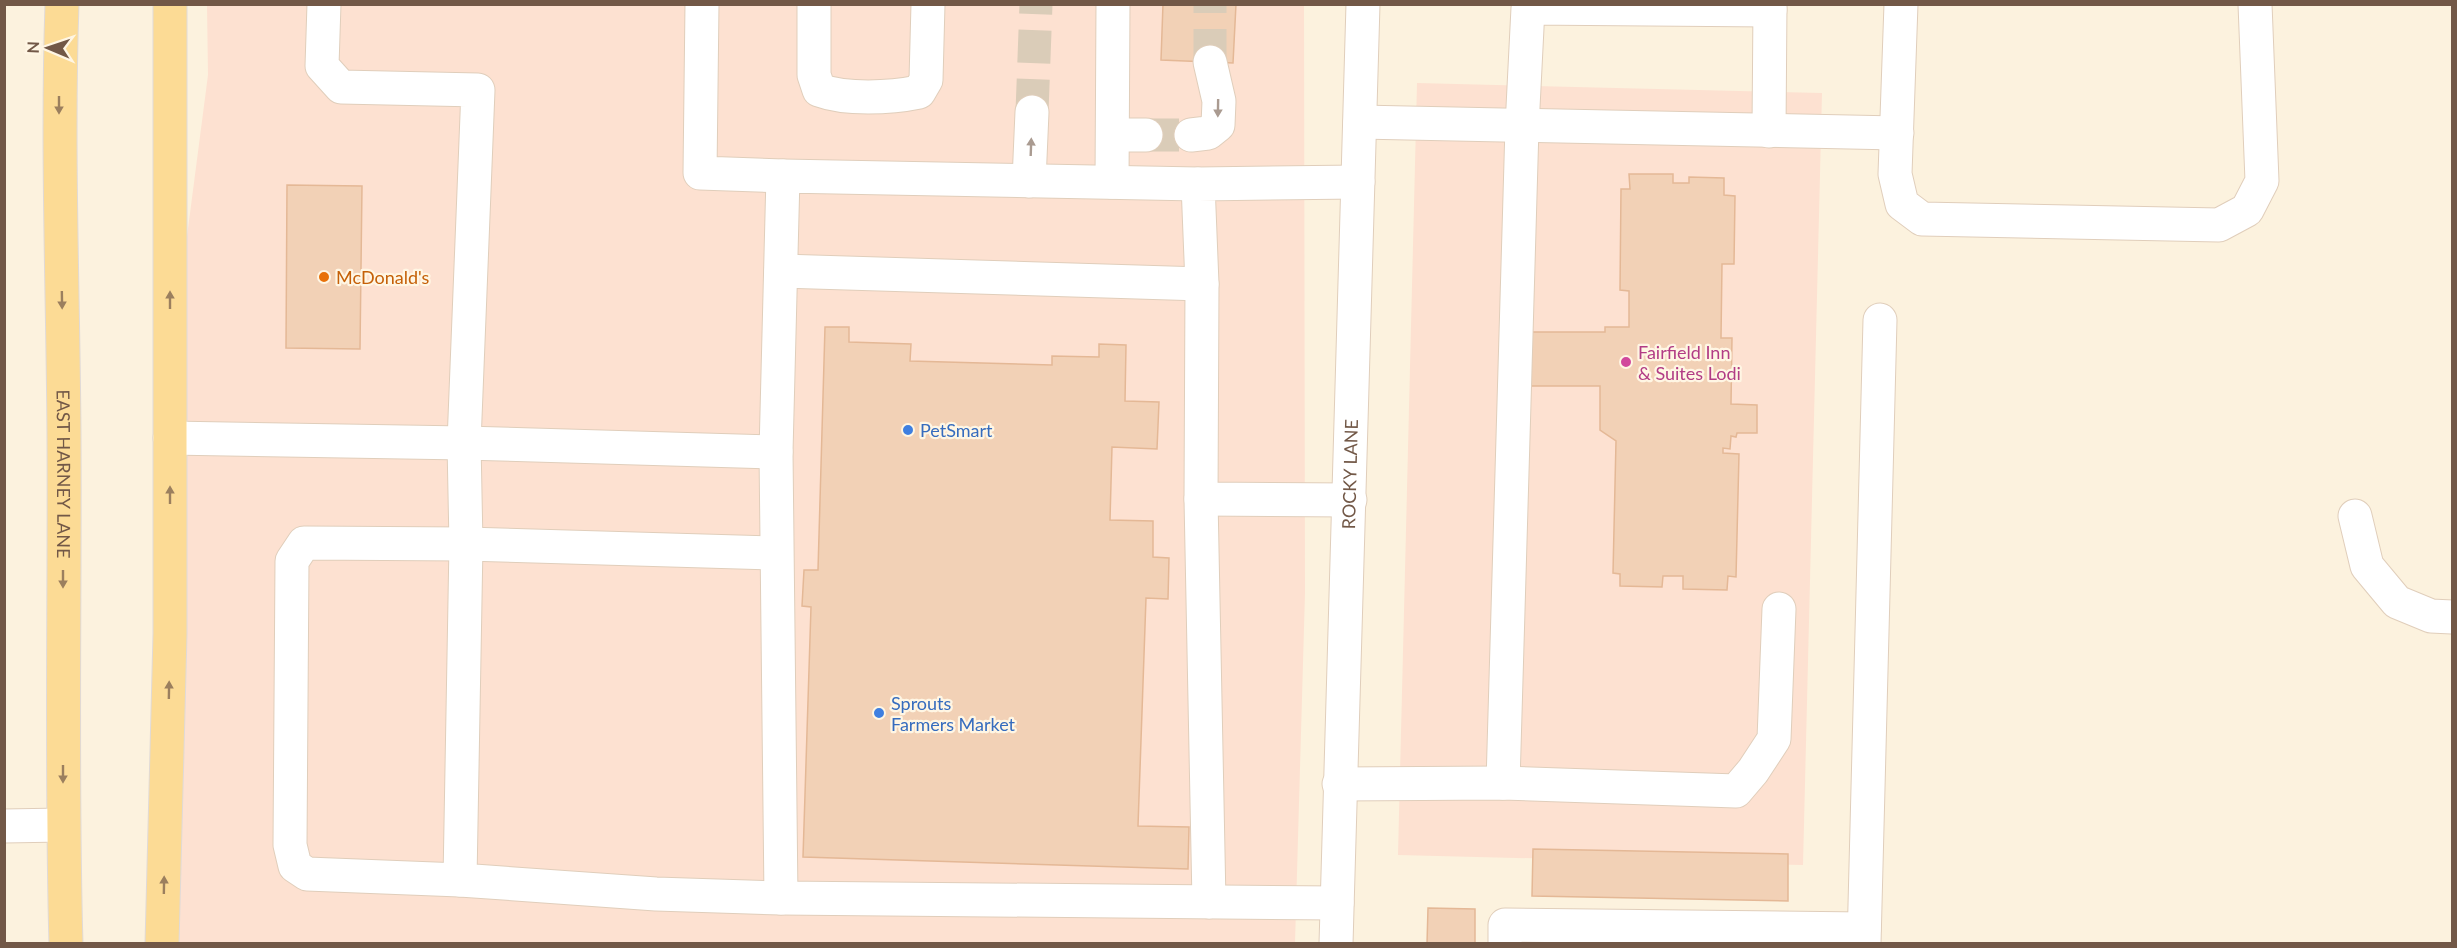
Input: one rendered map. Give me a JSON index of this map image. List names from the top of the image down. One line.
{"streets":{"main road":["EAST HARNEY LANE"],"street":["ROCKY LANE"]},"places":["McDonald's","Fairfield Inn & Suites Lodi","PetSmart","Sprouts Farmers Market"],"north":"left"}
